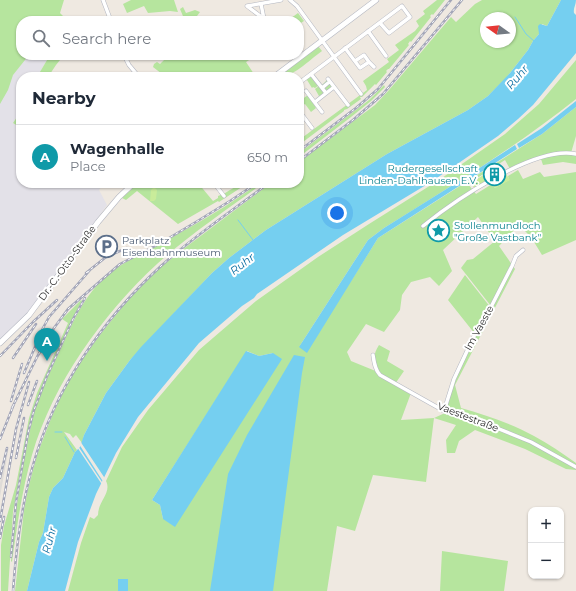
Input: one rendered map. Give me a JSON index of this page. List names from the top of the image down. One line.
{"streets":{"street":["Dr.-C.-Otto-Straße","Im Vaeste","Vaestestraße"]},"crossings":[["Im Vaeste","Vaestestraße"]],"water":["Ruhr"],"places":{"building":["Rudergesellschaft Linden-Dahlhausen E.V."],"place":["Stollenmundloch \"Große Vastbank\""],"parking":["Parkplatz Eisenbahnmuseum"]},"north":"left","page":{"search":"Search here","heading":"Nearby","list":[{"mark":"A","name":"Wagenhalle","note":"Place","value":"650 m"}],"pins":"A","map_buttons":["+","−"]}}
